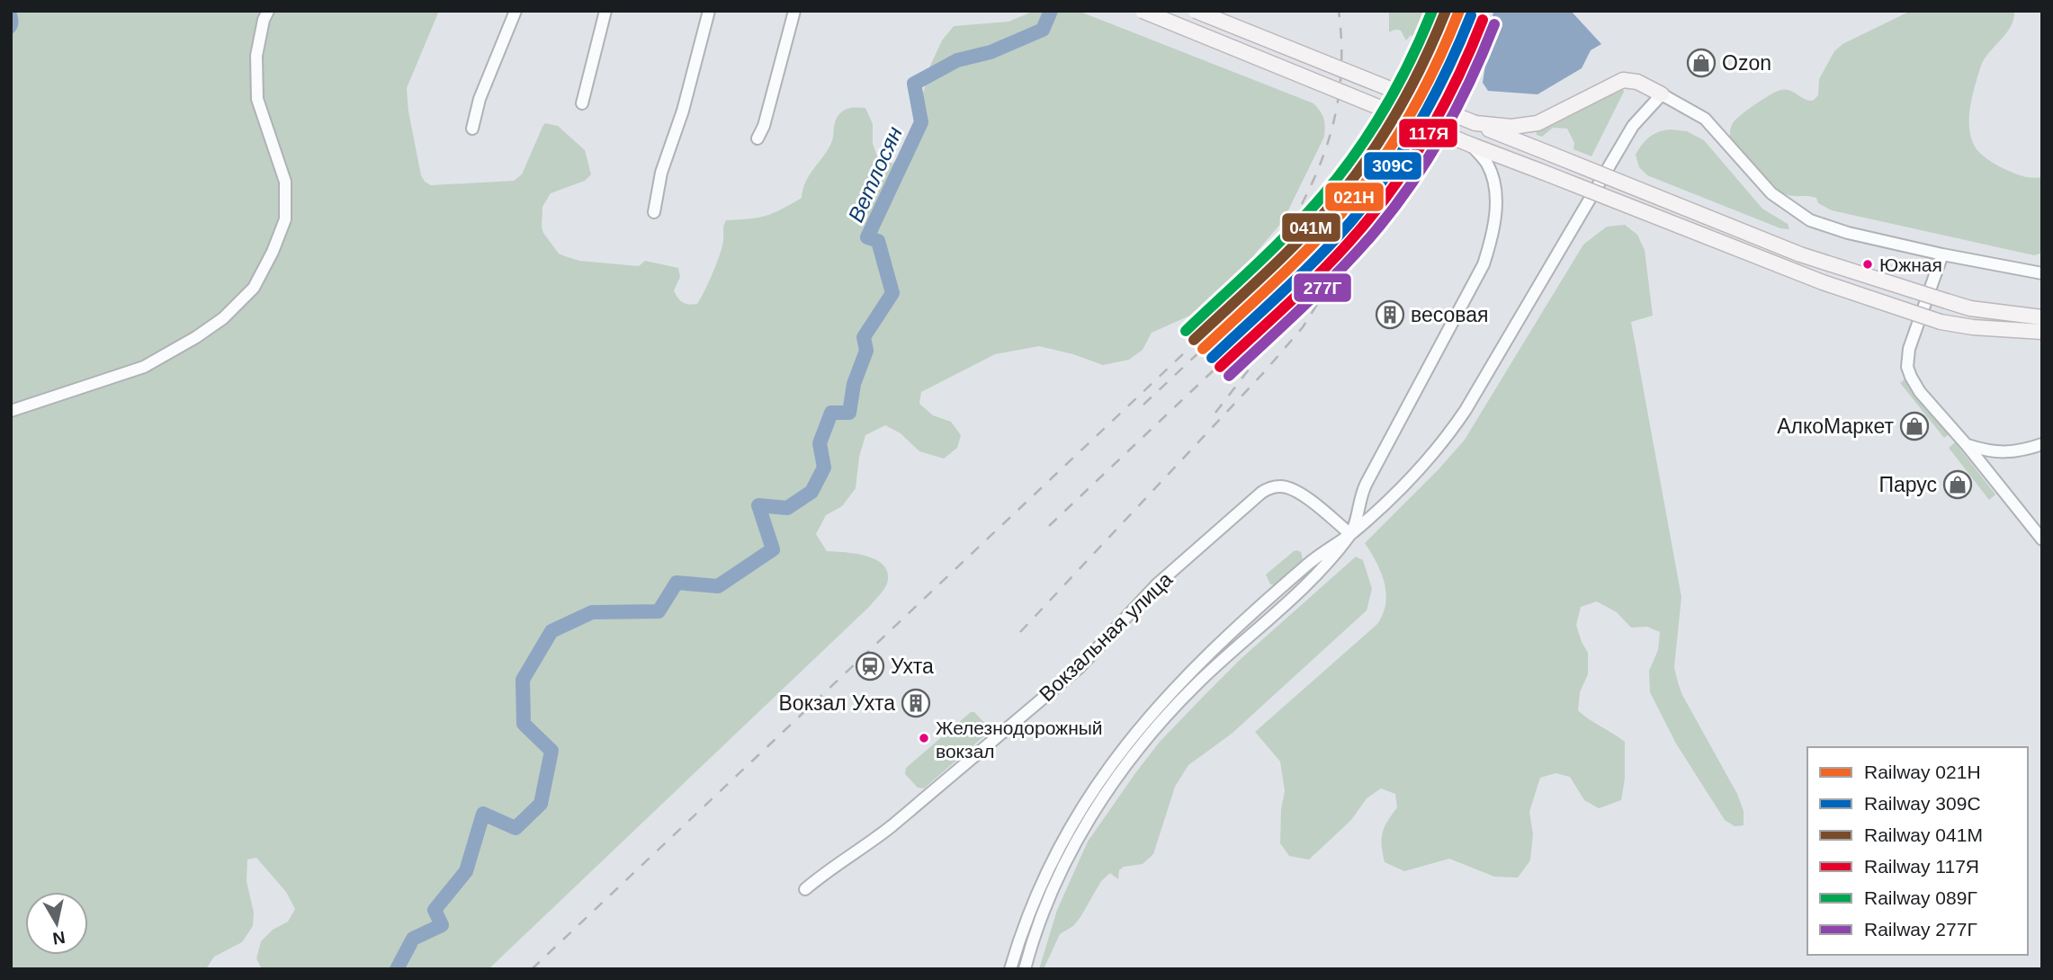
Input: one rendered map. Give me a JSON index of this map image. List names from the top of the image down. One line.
{"streets":{"street":["Вокзальная улица"]},"water":["Ветлосян"],"places":{"shop":["Ozon","АлкоМаркет","Парус"],"other":["Южная","Железнодорожный вокзал"],"building":["весовая","Вокзал Ухта"],"station":["Ухта"]},"lines":["rail line 021Н","rail line 041М","rail line 089Г","rail line 309С","rail line 117Я","rail line 277Г"],"legend":["Railway 021Н","Railway 309С","Railway 041М","Railway 117Я","Railway 089Г","Railway 277Г"],"north":"bottom"}
